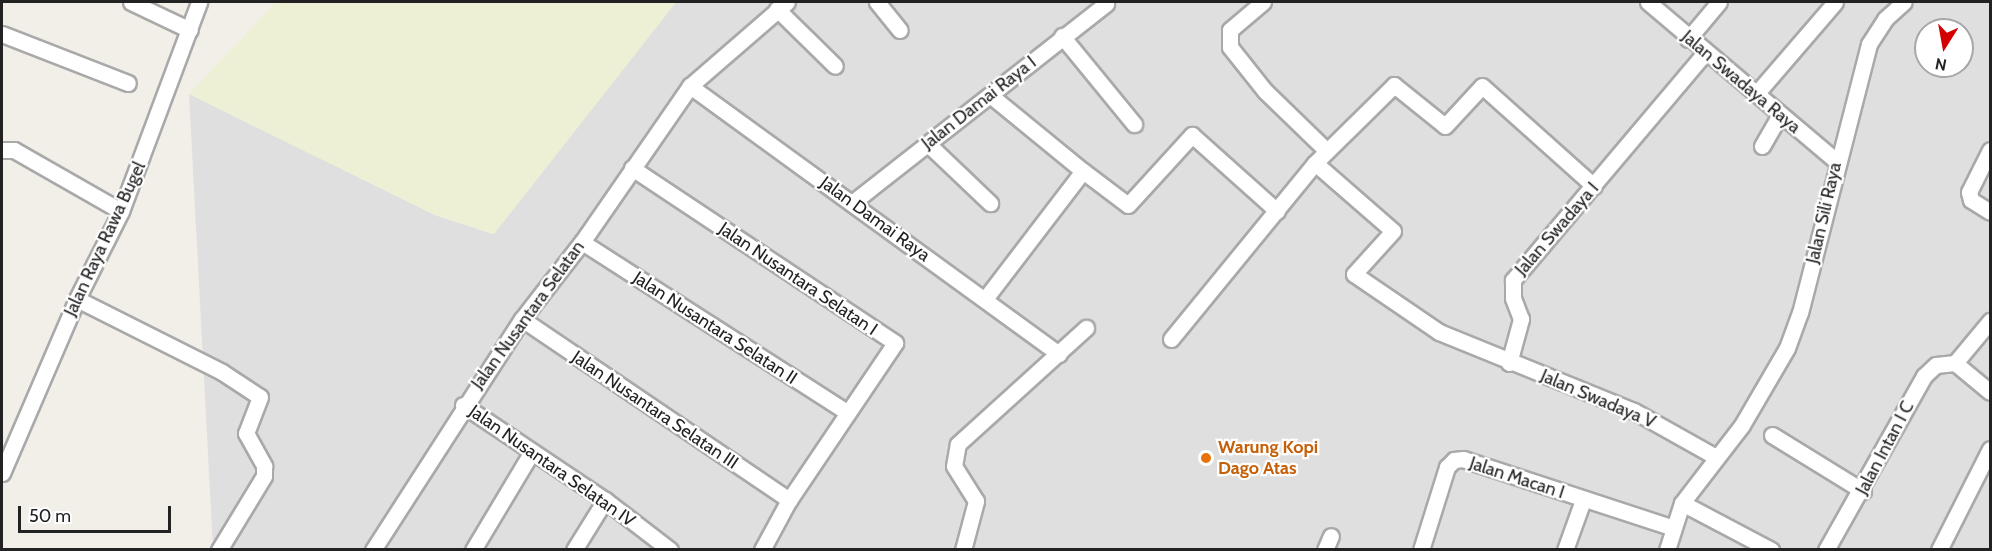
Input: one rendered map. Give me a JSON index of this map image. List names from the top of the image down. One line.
{"streets":{"street":["Jalan Swadaya Raya","Jalan Damai Raya I","Jalan Sili Raya","Jalan Damai Raya","Jalan Swadaya I","Jalan Raya Rawa Bugel","Jalan Nusantara Selatan I","Jalan Nusantara Selatan","Jalan Nusantara Selatan II","Jalan Swadaya V","Jalan Nusantara Selatan III","Jalan Intan I C","Jalan Nusantara Selatan IV","Jalan Macan I"]},"crossings":[["Jalan Swadaya Raya","Jalan Sili Raya"],["Jalan Swadaya Raya","Jalan Swadaya I"],["Jalan Damai Raya I","Jalan Damai Raya"],["Jalan Sili Raya","Jalan Swadaya V"],["Jalan Sili Raya","Jalan Macan I"],["Jalan Damai Raya","Jalan Nusantara Selatan"],["Jalan Swadaya I","Jalan Swadaya V"],["Jalan Nusantara Selatan I","Jalan Nusantara Selatan"],["Jalan Nusantara Selatan I","Jalan Nusantara Selatan II"],["Jalan Nusantara Selatan","Jalan Nusantara Selatan II"],["Jalan Nusantara Selatan","Jalan Nusantara Selatan III"],["Jalan Nusantara Selatan","Jalan Nusantara Selatan IV"]],"places":["Warung Kopi Dago Atas"],"scale_bar":"50 m","north":"bottom"}
